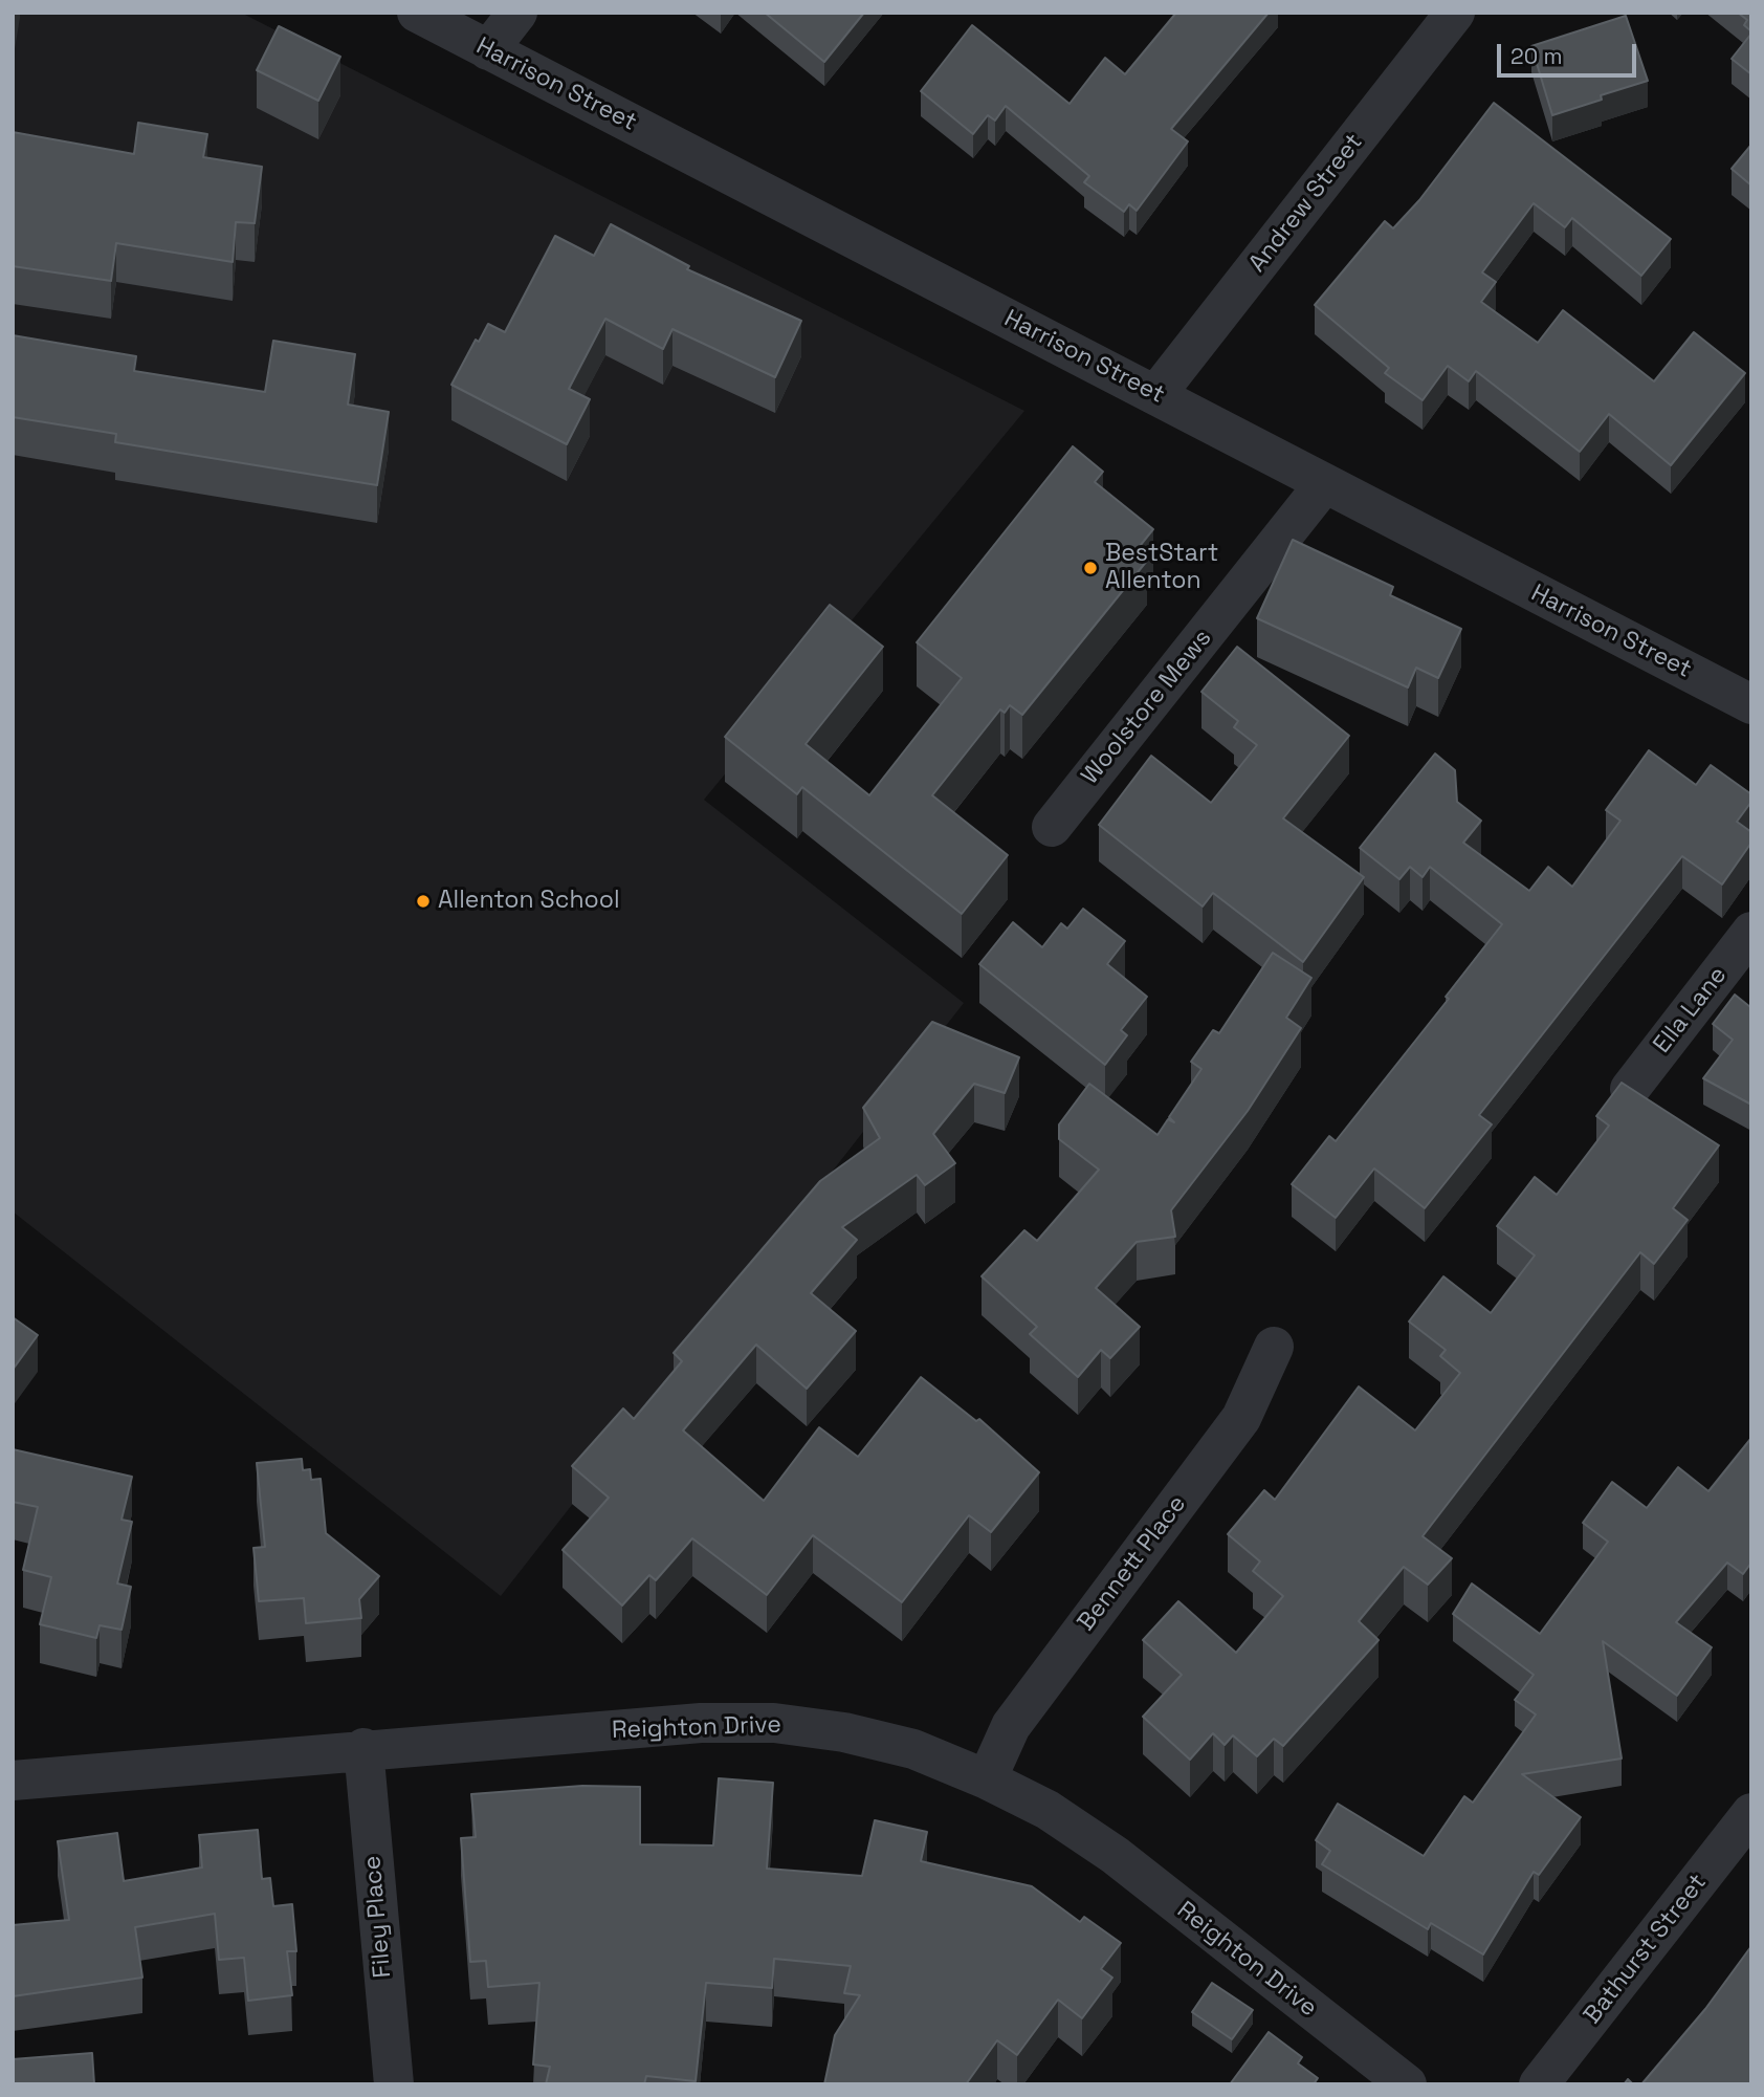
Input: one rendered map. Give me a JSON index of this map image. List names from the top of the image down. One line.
{"streets":{"street":["Harrison Street","Andrew Street","Woolstore Mews","Ella Lane","Bennett Place","Reighton Drive","Filey Place","Bathurst Street"]},"crossings":[["Harrison Street","Andrew Street"],["Harrison Street","Woolstore Mews"],["Bennett Place","Reighton Drive"],["Reighton Drive","Filey Place"]],"places":["BestStart Allenton","Allenton School"],"scale_bar":"20 m"}
